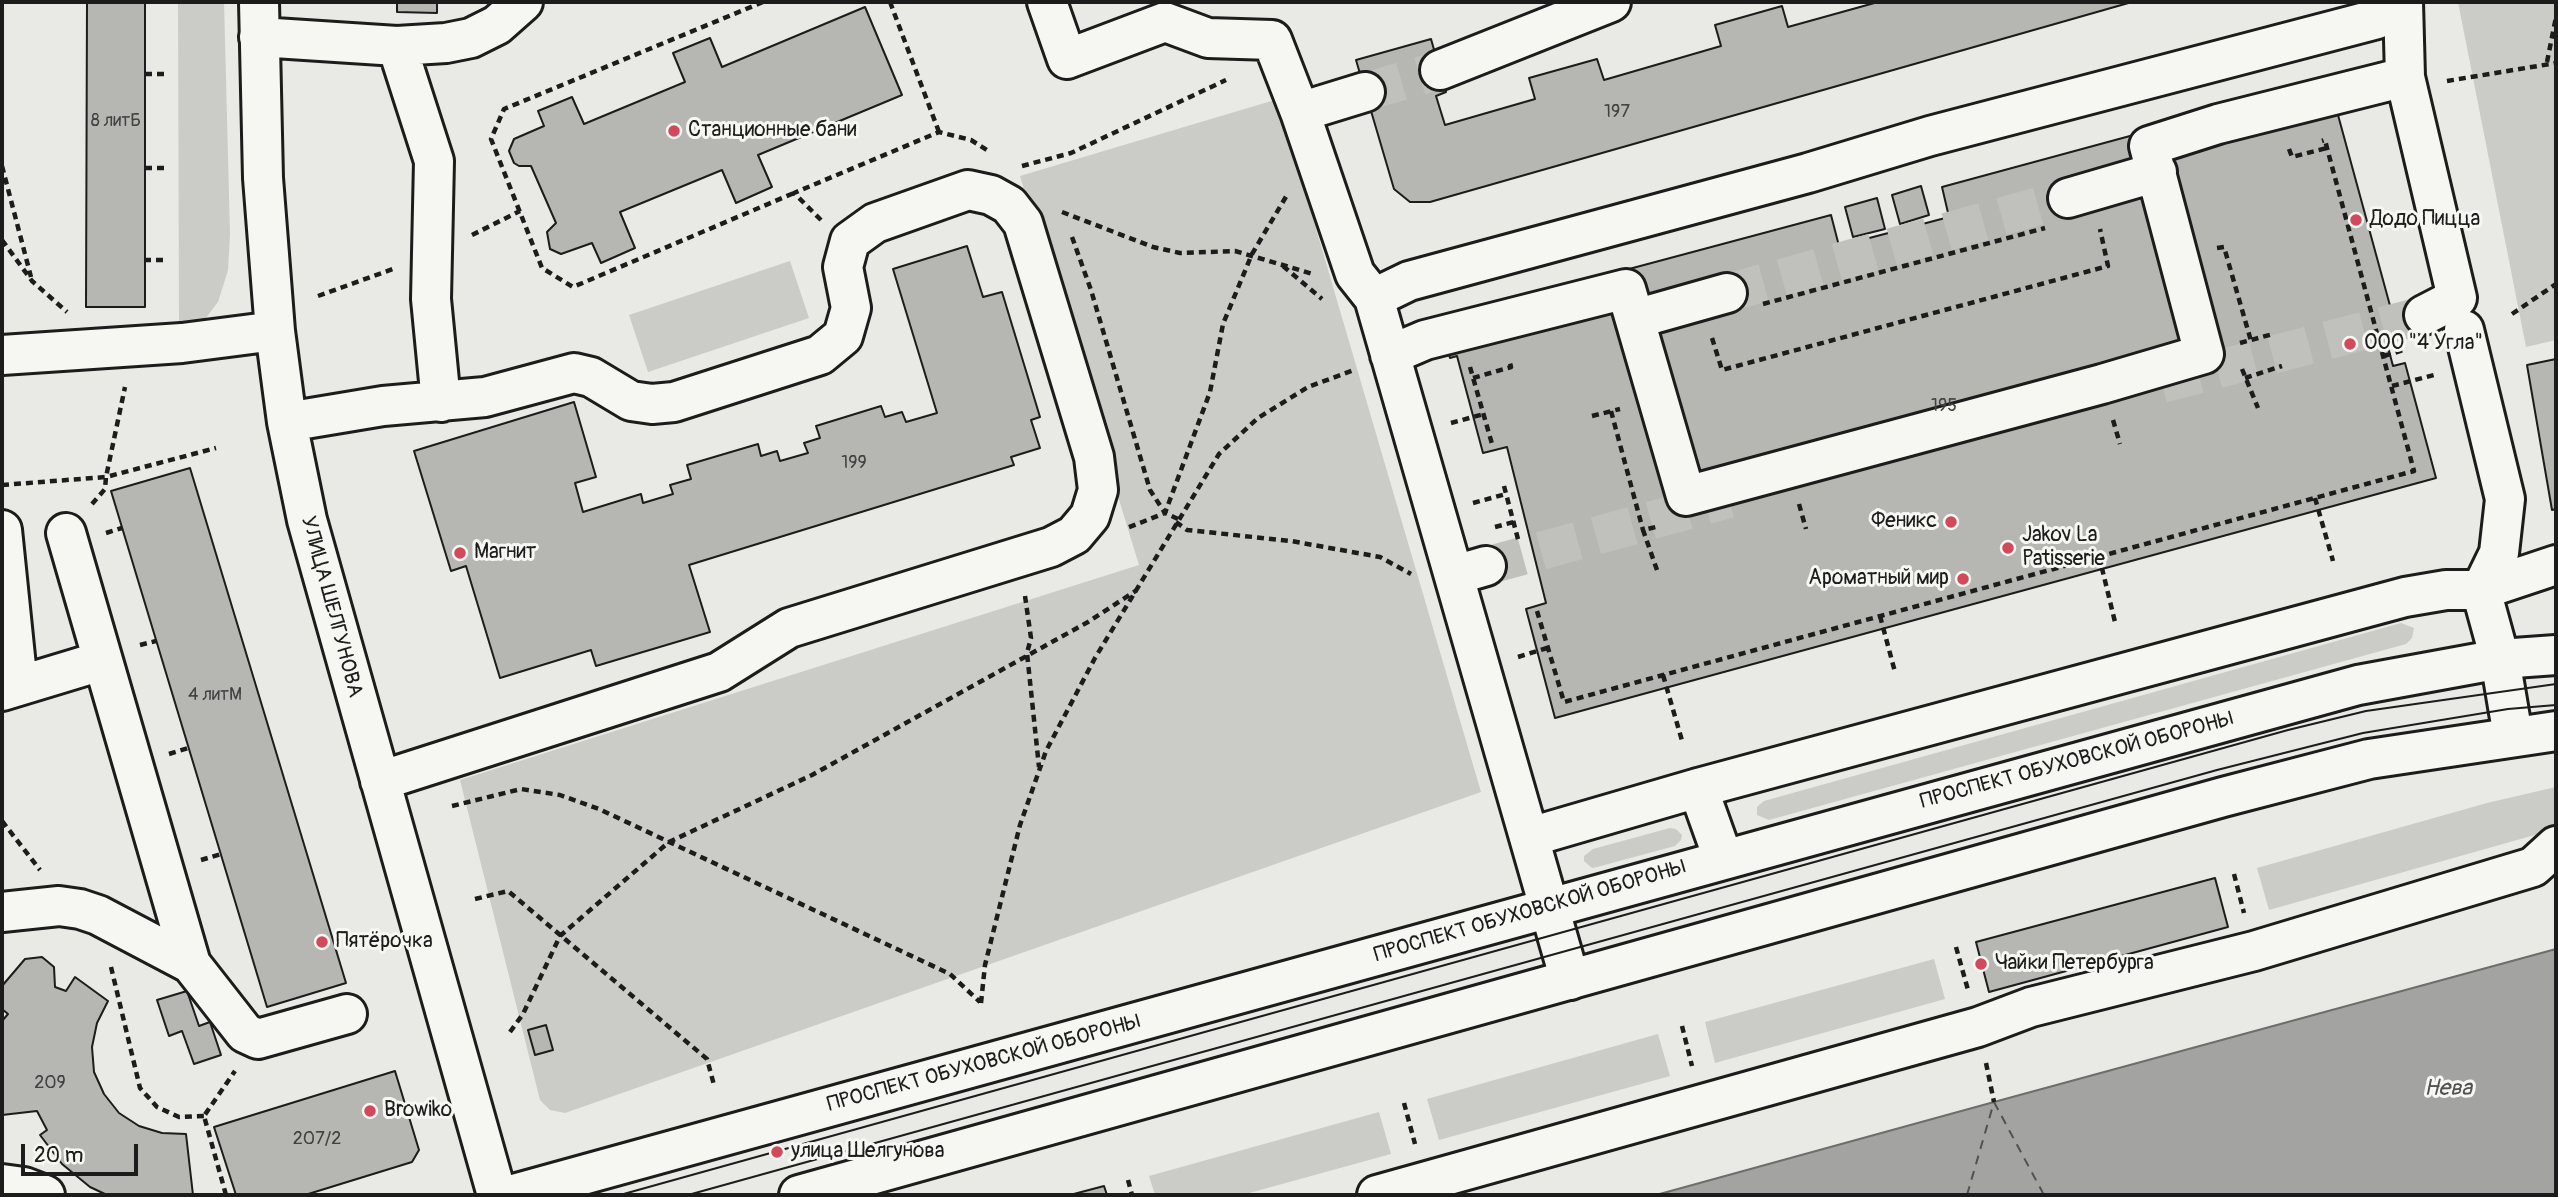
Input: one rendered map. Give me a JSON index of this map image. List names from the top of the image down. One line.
{"streets":{"main road":["УЛИЦА ШЕЛГУНОВА","ПРОСПЕКТ ОБУХОВСКОЙ ОБОРОНЫ"]},"water":["Нева"],"places":["Станционные бани","Додо Пицца","ООО \"4 Угла\"","Феникс","Jakov La Patisserie","Магнит","Ароматный мир","Пятёрочка","Чайки Петербурга","Browiko","улица Шелгунова"],"house_numbers":["197","8 литБ","195","199","4 литМ","209","207/2"],"scale_bar":"20 m"}
